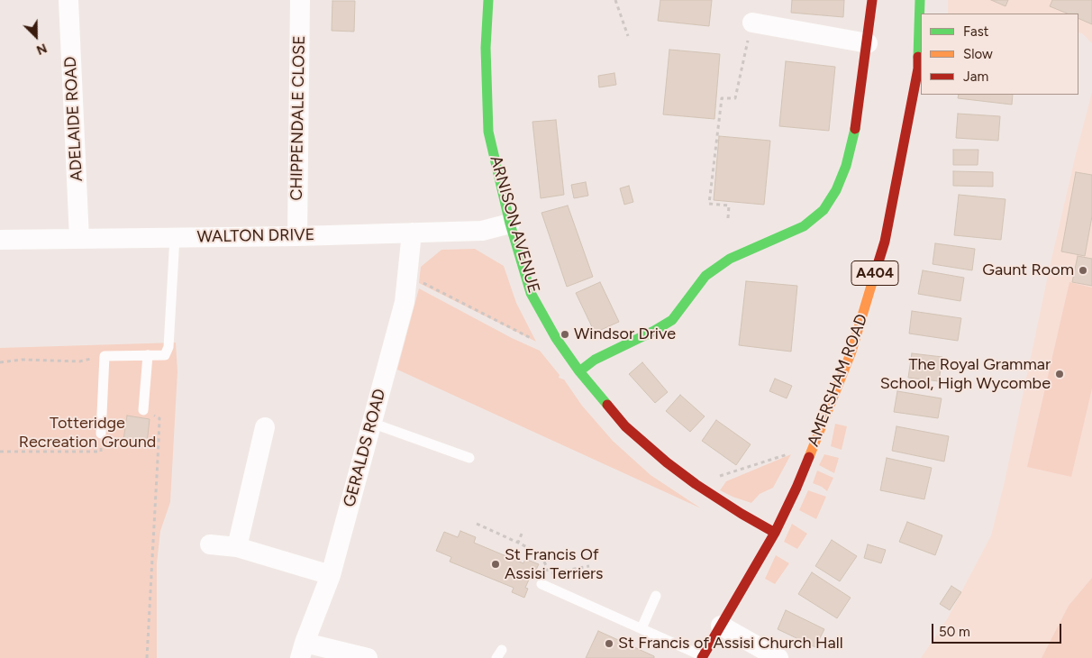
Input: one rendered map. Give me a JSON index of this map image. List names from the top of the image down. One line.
{"streets":{"street":["CHIPPENDALE CLOSE","ADELAIDE ROAD","ARNISON AVENUE","WALTON DRIVE","A404","AMERSHAM ROAD","GERALDS ROAD"]},"crossings":[["CHIPPENDALE CLOSE","WALTON DRIVE"],["ADELAIDE ROAD","WALTON DRIVE"],["ARNISON AVENUE","WALTON DRIVE"],["ARNISON AVENUE","AMERSHAM ROAD"],["WALTON DRIVE","GERALDS ROAD"]],"parks":["Totteridge Recreation Ground"],"places":["Gaunt Room","Windsor Drive","The Royal Grammar School, High Wycombe","St Francis Of Assisi Terriers","St Francis of Assisi Church Hall"],"legend":["Fast","Slow","Jam"],"scale_bar":"50 m","north":"bottom right"}
